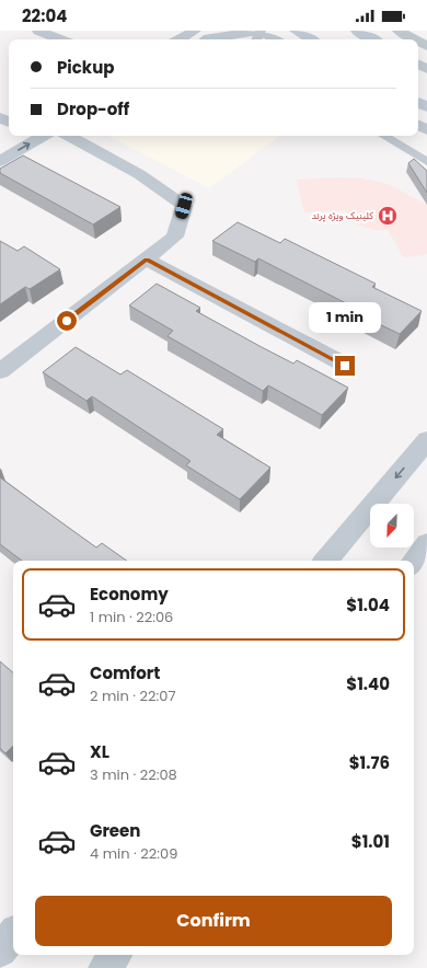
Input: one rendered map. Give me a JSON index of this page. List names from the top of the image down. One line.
{"places":{"hospital":["کلینیک ویژه پرند"]},"north":"bottom left","page":{"status":"22:04","banner":["Pickup","Drop-off"],"bubble":"1 min","list":[{"name":"Economy","note":"1 min · 22:06","value":"$1.04"},{"name":"Comfort","note":"2 min · 22:07","value":"$1.40"},{"name":"XL","note":"3 min · 22:08","value":"$1.76"},{"name":"Green","note":"4 min · 22:09","value":"$1.01"}],"buttons":"Confirm"}}
